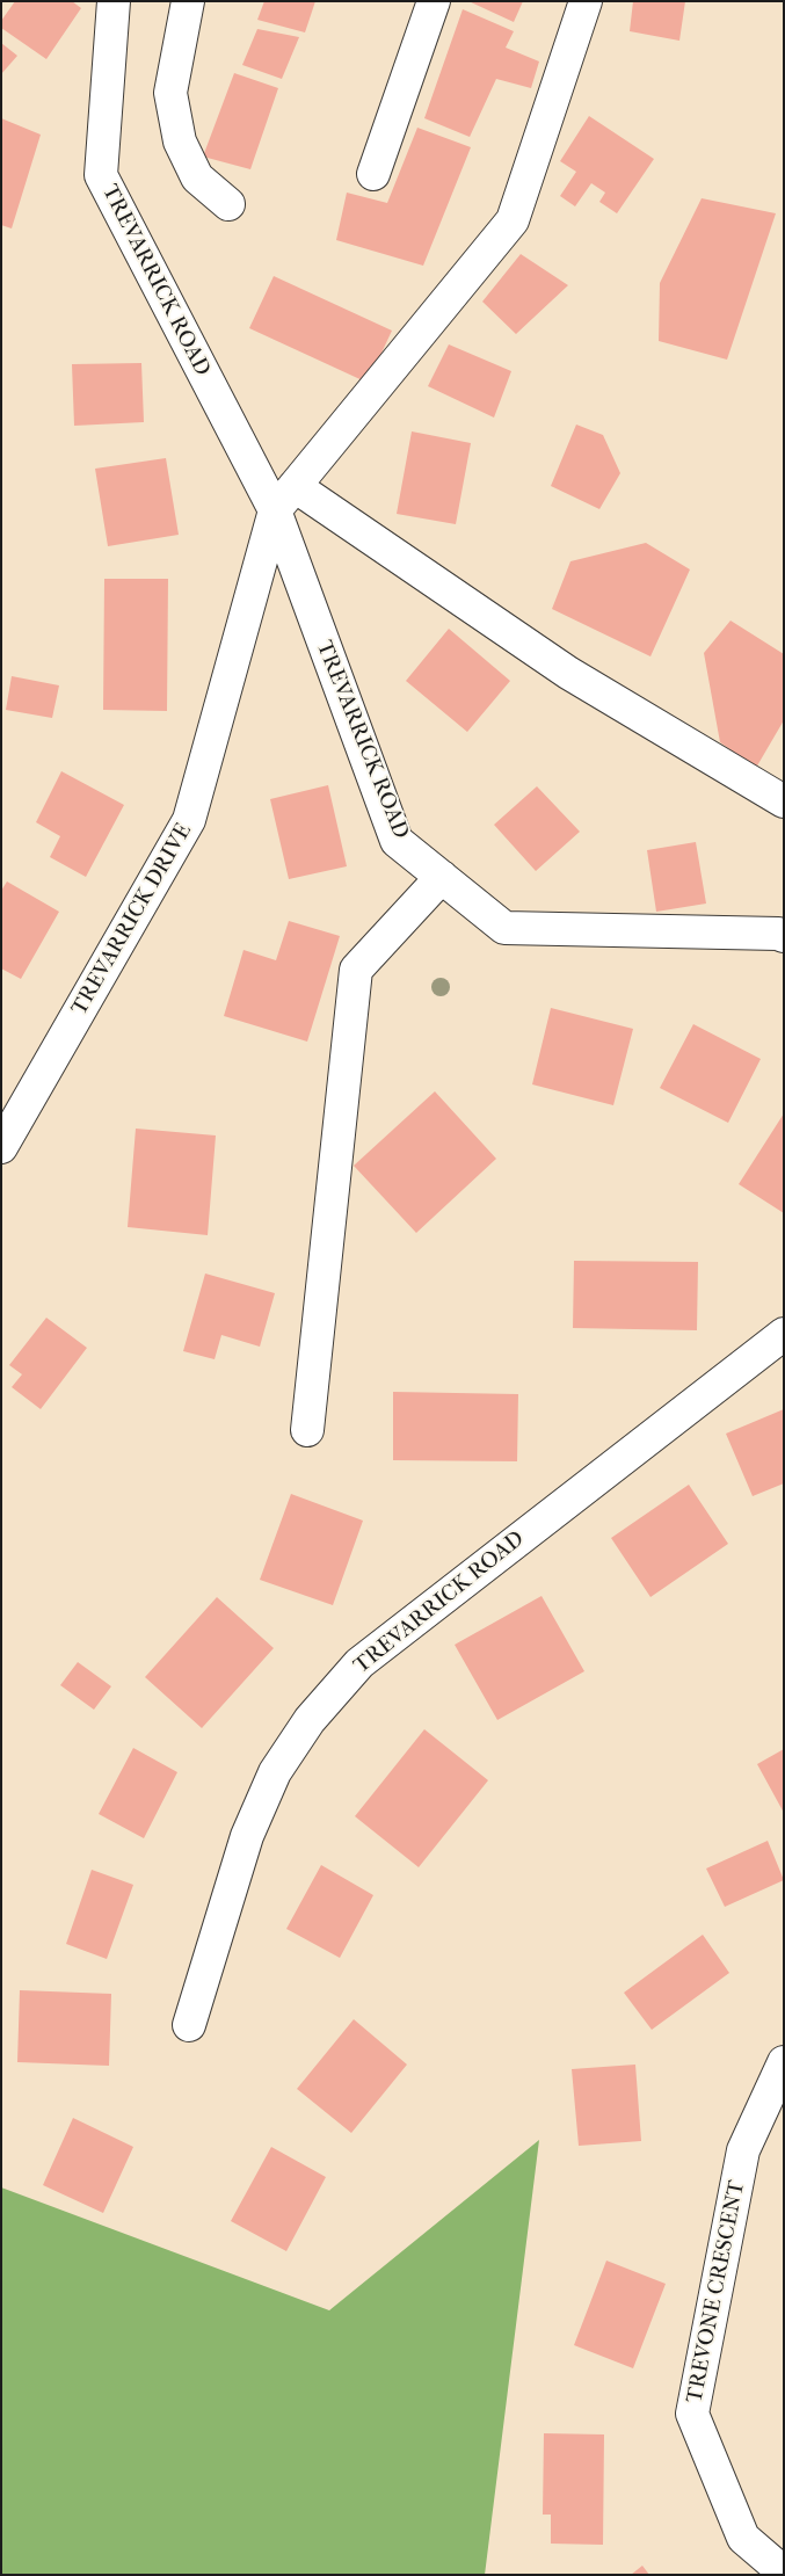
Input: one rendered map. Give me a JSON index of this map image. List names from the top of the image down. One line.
{"streets":{"street":["TREVARRICK ROAD","TREVARRICK DRIVE","TREVONE CRESCENT"]},"crossings":[["TREVARRICK ROAD","TREVARRICK DRIVE"]]}
